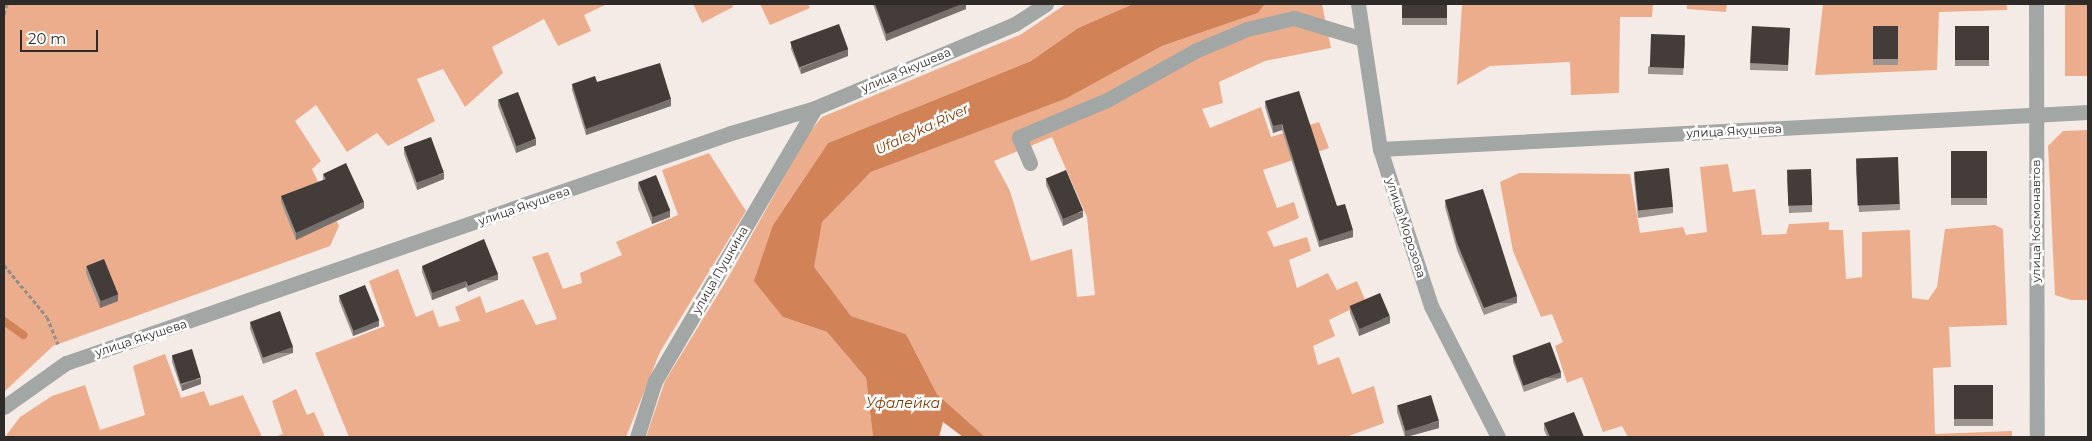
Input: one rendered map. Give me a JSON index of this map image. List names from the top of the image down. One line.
{"streets":{"street":["улица Якушева","улица Космонавтов","улица Морозова","улица Пушкина"]},"crossings":[["улица Якушева","улица Космонавтов"],["улица Якушева","улица Морозова"],["улица Якушева","улица Пушкина"]],"water":["Ufaleyka River","Уфалейка"],"scale_bar":"20 m"}
